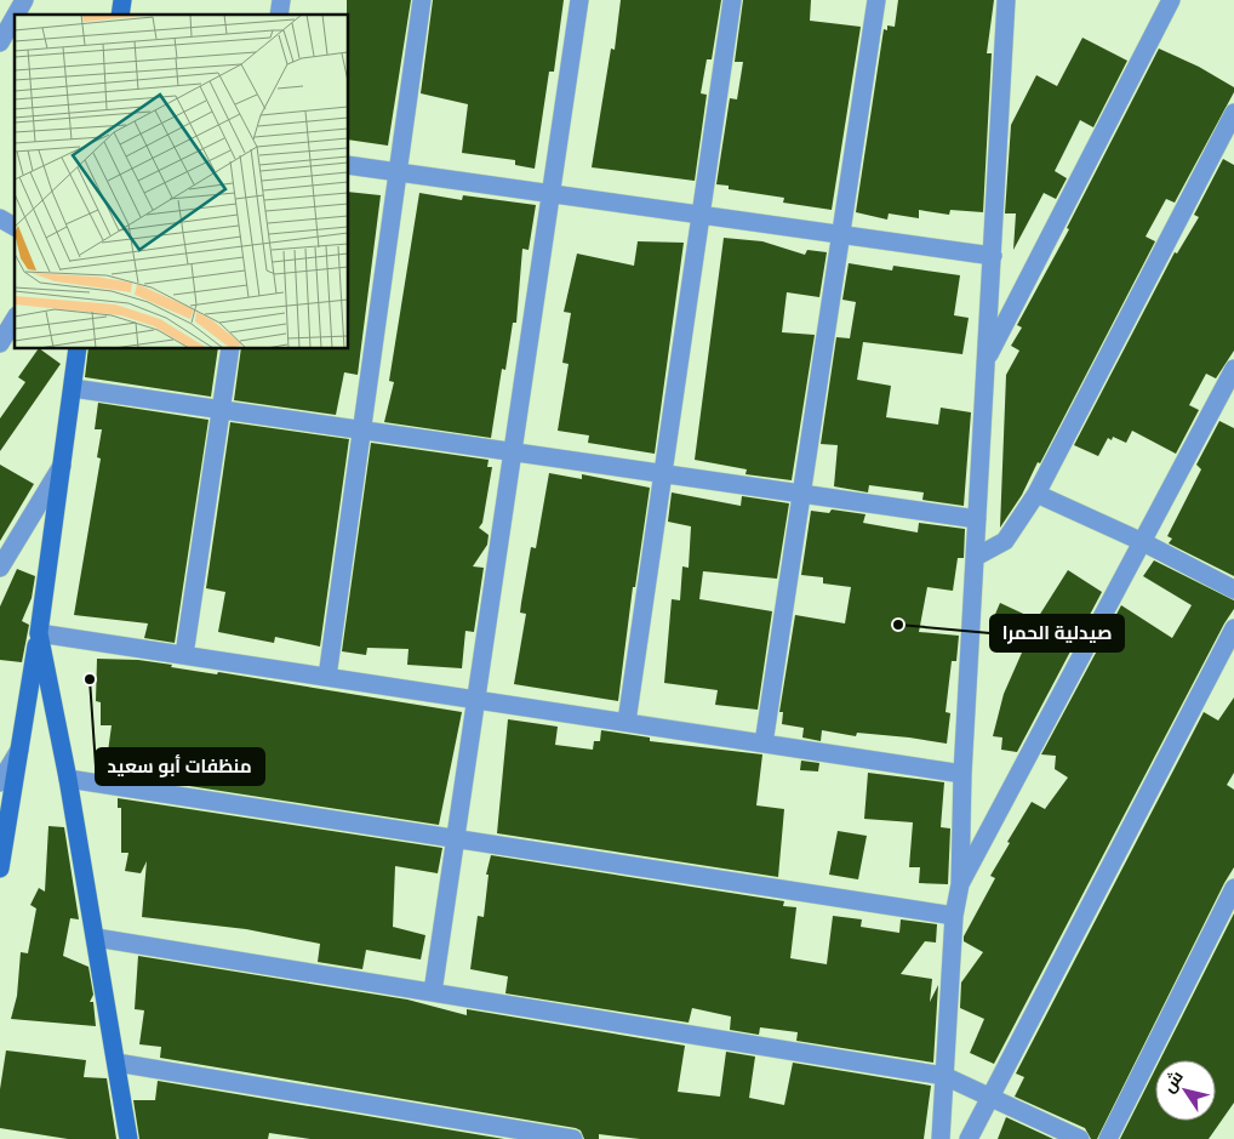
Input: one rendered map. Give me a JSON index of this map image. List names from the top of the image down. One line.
{"places":["صيدلية الحمرا","منظفات أبو سعيد"],"north":"top left"}
